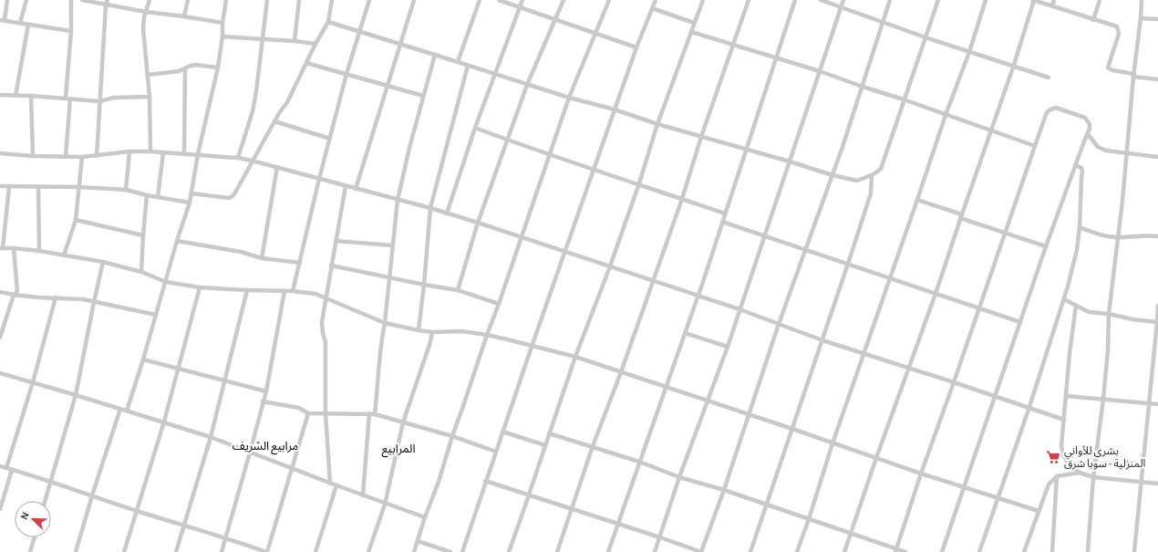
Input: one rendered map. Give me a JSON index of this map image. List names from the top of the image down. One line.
{"districts":["مرابيع الشريف","المرابيع"],"places":{"supermarket":["بشرى للأواني المنزلية - سوبا شرق"]},"north":"top left"}
